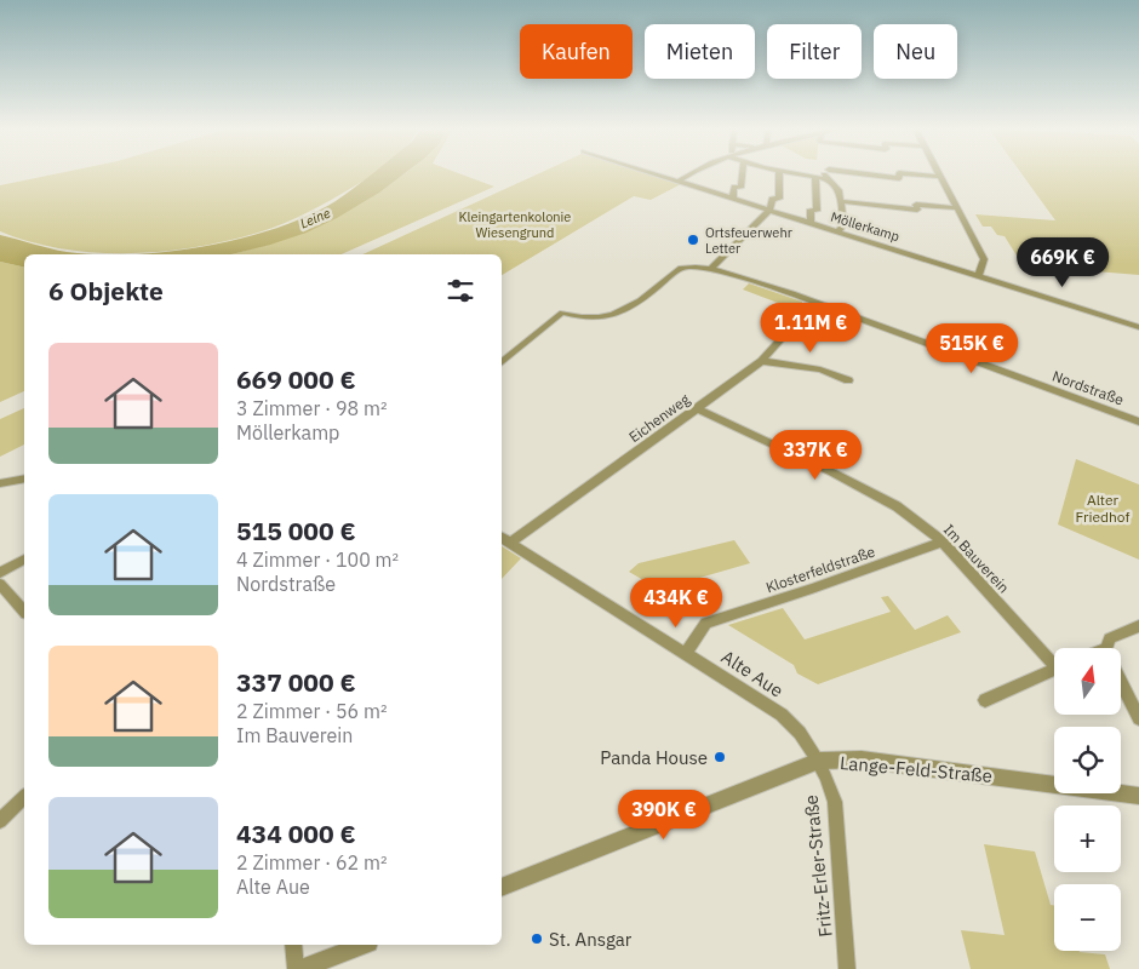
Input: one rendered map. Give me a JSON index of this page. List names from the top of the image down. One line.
{"streets":{"street":["Möllerkamp","Nordstraße","Eichenweg","Im Bauverein","Klosterfeldstraße","Alte Aue","Lange-Feld-Straße","Fritz-Erler-Straße"]},"crossings":[["Nordstraße","Eichenweg"],["Eichenweg","Im Bauverein"],["Eichenweg","Alte Aue"],["Im Bauverein","Klosterfeldstraße"],["Klosterfeldstraße","Alte Aue"],["Alte Aue","Lange-Feld-Straße"],["Alte Aue","Fritz-Erler-Straße"],["Lange-Feld-Straße","Fritz-Erler-Straße"]],"water":["Leine"],"parks":["Kleingartenkolonie Wiesengrund","Alter Friedhof"],"places":["Ortsfeuerwehr Letter","Panda House","St. Ansgar"],"north":"top","page":{"chip":["Kaufen","Mieten","Filter","Neu"],"price":["669K €","1.11M €","515K €","337K €","434K €","390K €"],"heading":"6 Objekte","list":[{"name":"669 000 €","note":"3 Zimmer · 98 m² · Möllerkamp"},{"name":"515 000 €","note":"4 Zimmer · 100 m² · Nordstraße"},{"name":"337 000 €","note":"2 Zimmer · 56 m² · Im Bauverein"},{"name":"434 000 €","note":"2 Zimmer · 62 m² · Alte Aue"}],"map_buttons":["+","−"]}}
